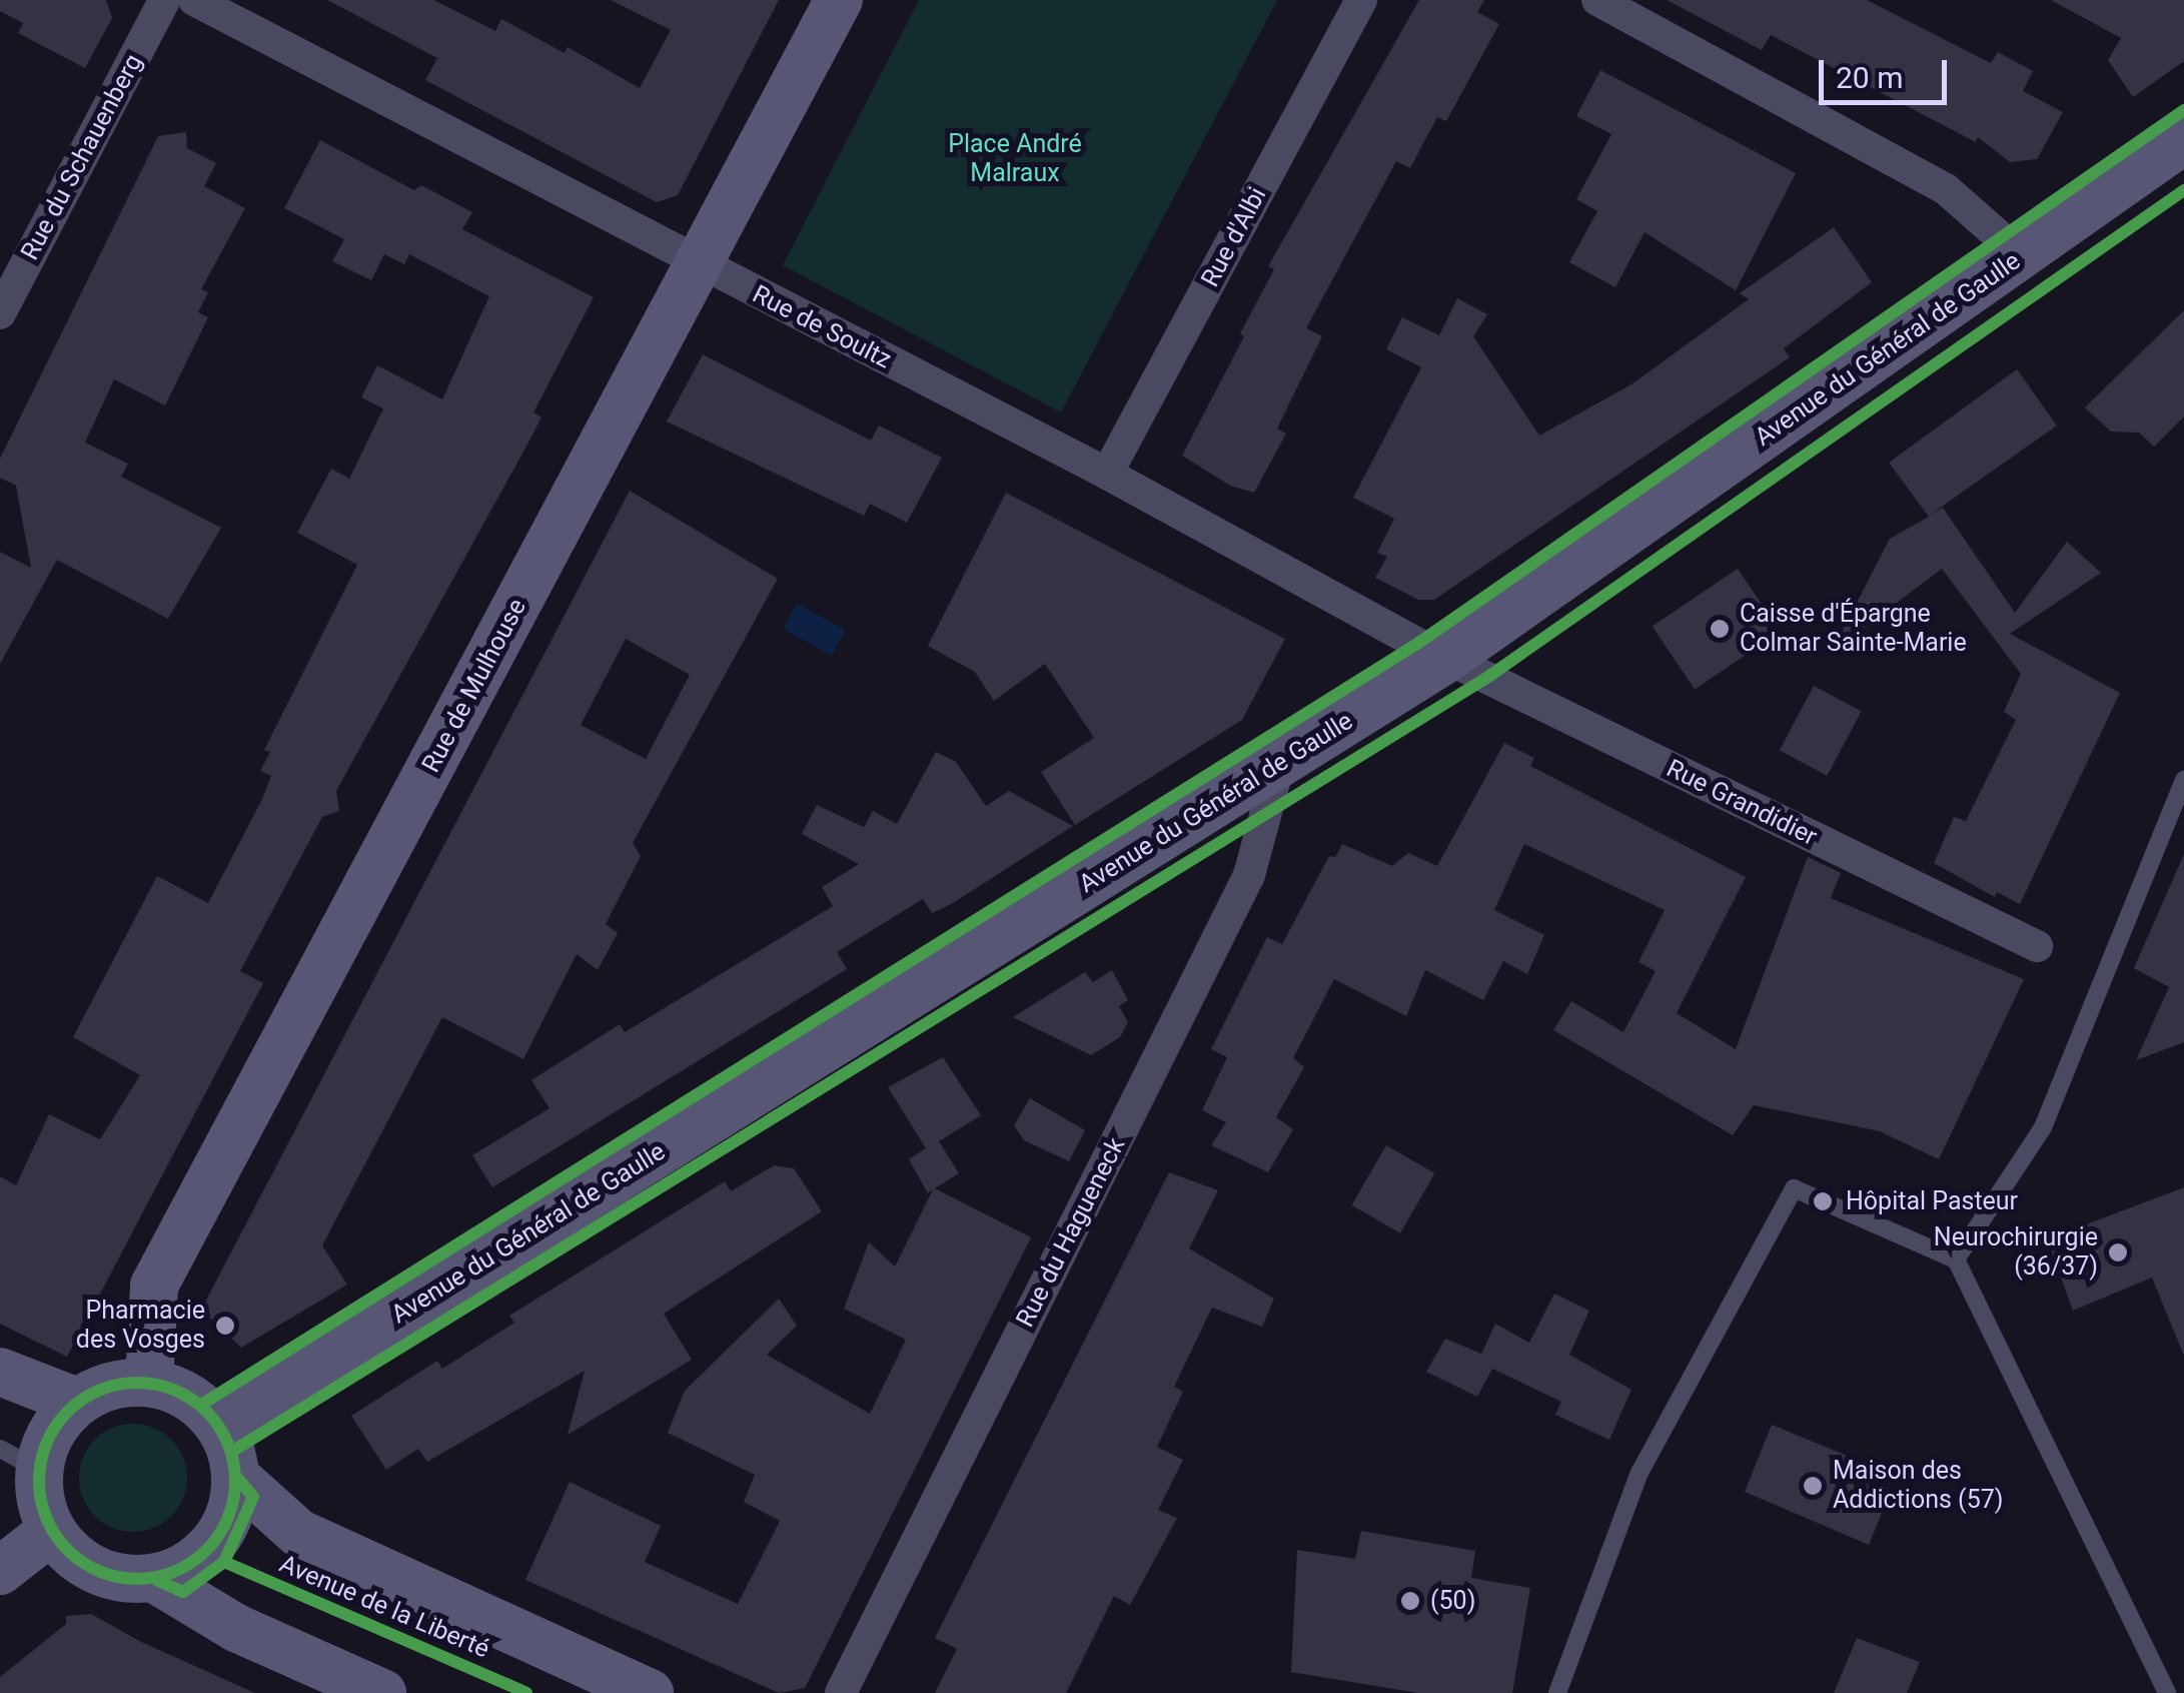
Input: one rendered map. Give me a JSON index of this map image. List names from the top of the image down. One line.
{"streets":{"main road":["Avenue du Général de Gaulle","Rue de Mulhouse","Avenue de la Liberté"],"street":["Rue du Schauenberg","Rue d'Albi","Rue de Soultz","Rue Grandidier","Rue du Hagueneck"]},"crossings":[["Rue d'Albi","Rue de Soultz"],["Rue de Soultz","Avenue du Général de Gaulle"],["Rue de Soultz","Rue de Mulhouse"],["Rue de Soultz","Rue Grandidier"],["Avenue du Général de Gaulle","Rue de Mulhouse"],["Avenue du Général de Gaulle","Rue Grandidier"],["Avenue du Général de Gaulle","Rue du Hagueneck"],["Avenue du Général de Gaulle","Avenue de la Liberté"],["Rue de Mulhouse","Avenue de la Liberté"]],"parks":["Place André Malraux"],"places":["Caisse d'Épargne Colmar Sainte-Marie","Hôpital Pasteur","Neurochirurgie (36/37)","Pharmacie des Vosges","Maison des Addictions (57)","(50)"],"scale_bar":"20 m"}
